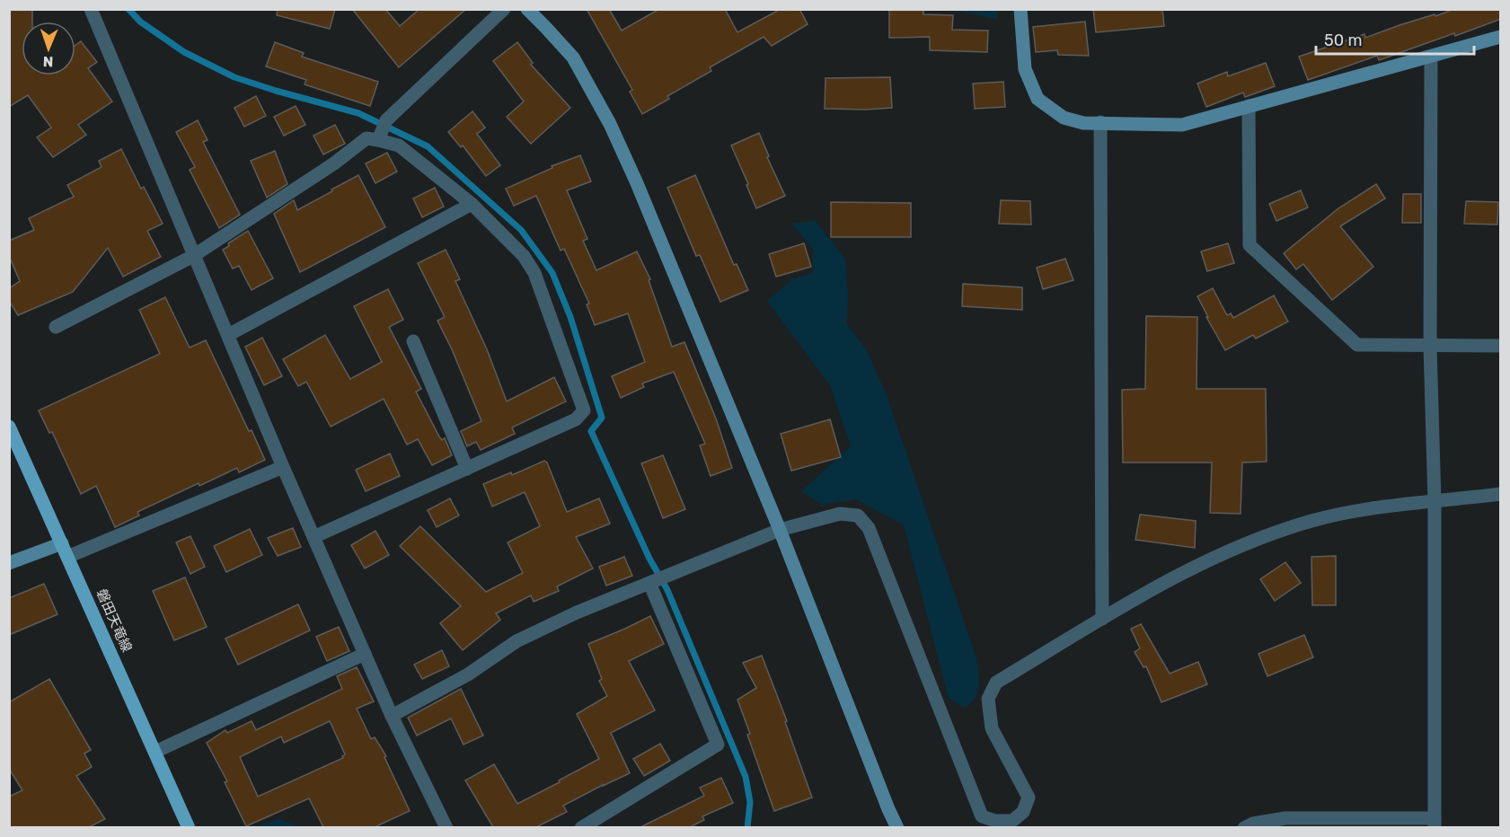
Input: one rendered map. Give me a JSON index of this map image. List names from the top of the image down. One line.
{"streets":{"main road":["磐田天竜線"]},"scale_bar":"50 m","north":"bottom"}
